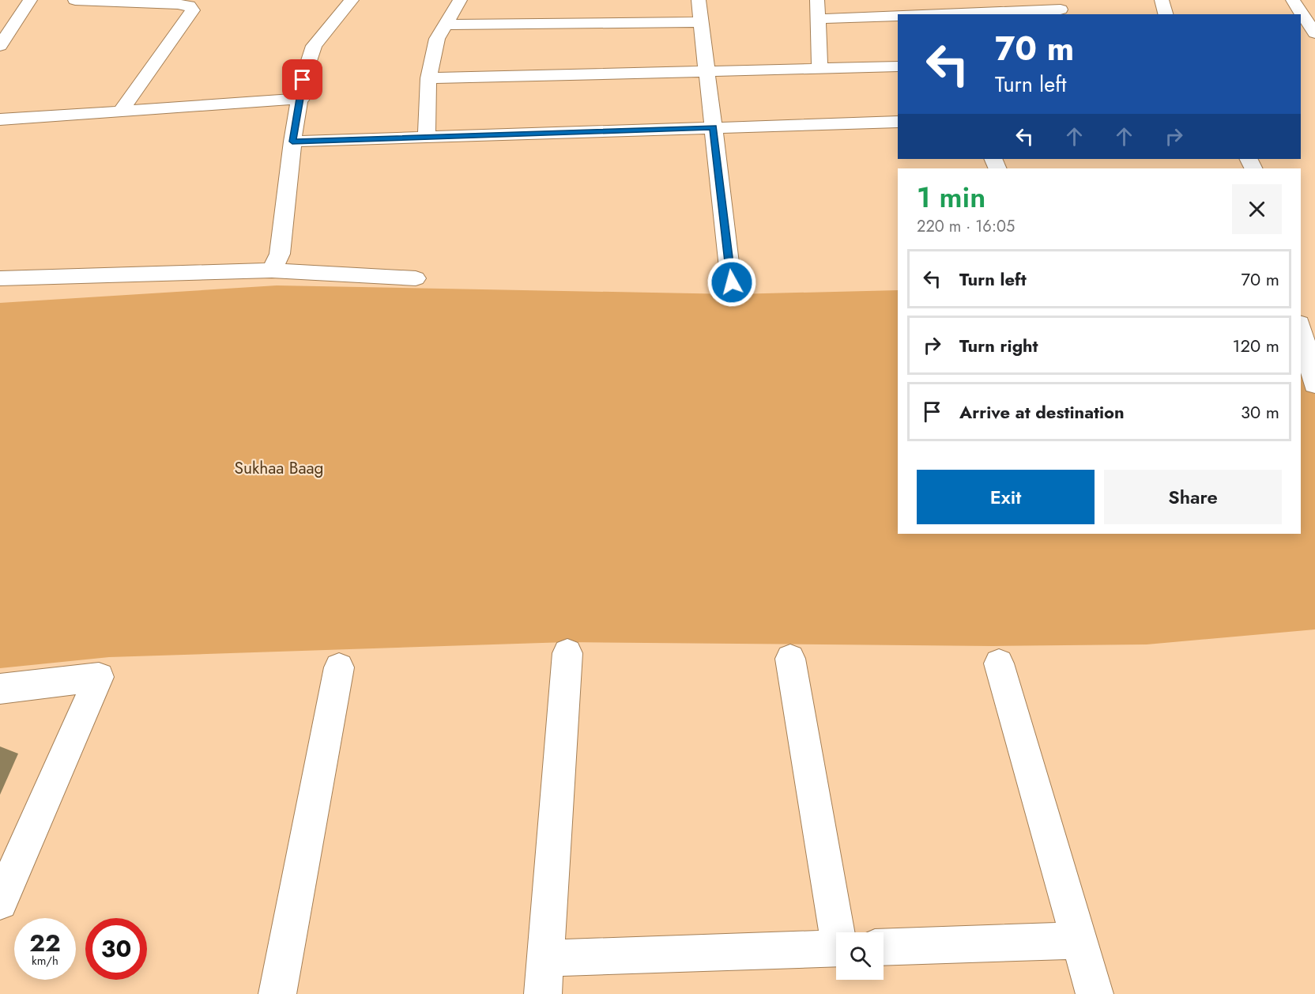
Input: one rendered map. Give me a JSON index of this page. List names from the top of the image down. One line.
{"parks":["Sukhaa Baag"],"page":{"turn":["70 m","Turn left"],"heading":["1 min","220 m · 16:05"],"list":[{"name":"Turn left","value":"70 m"},{"name":"Turn right","value":"120 m"},{"name":"Arrive at destination","value":"30 m"}],"buttons":["Exit","Share"],"speed":"22 km/h","limit":"30"}}
